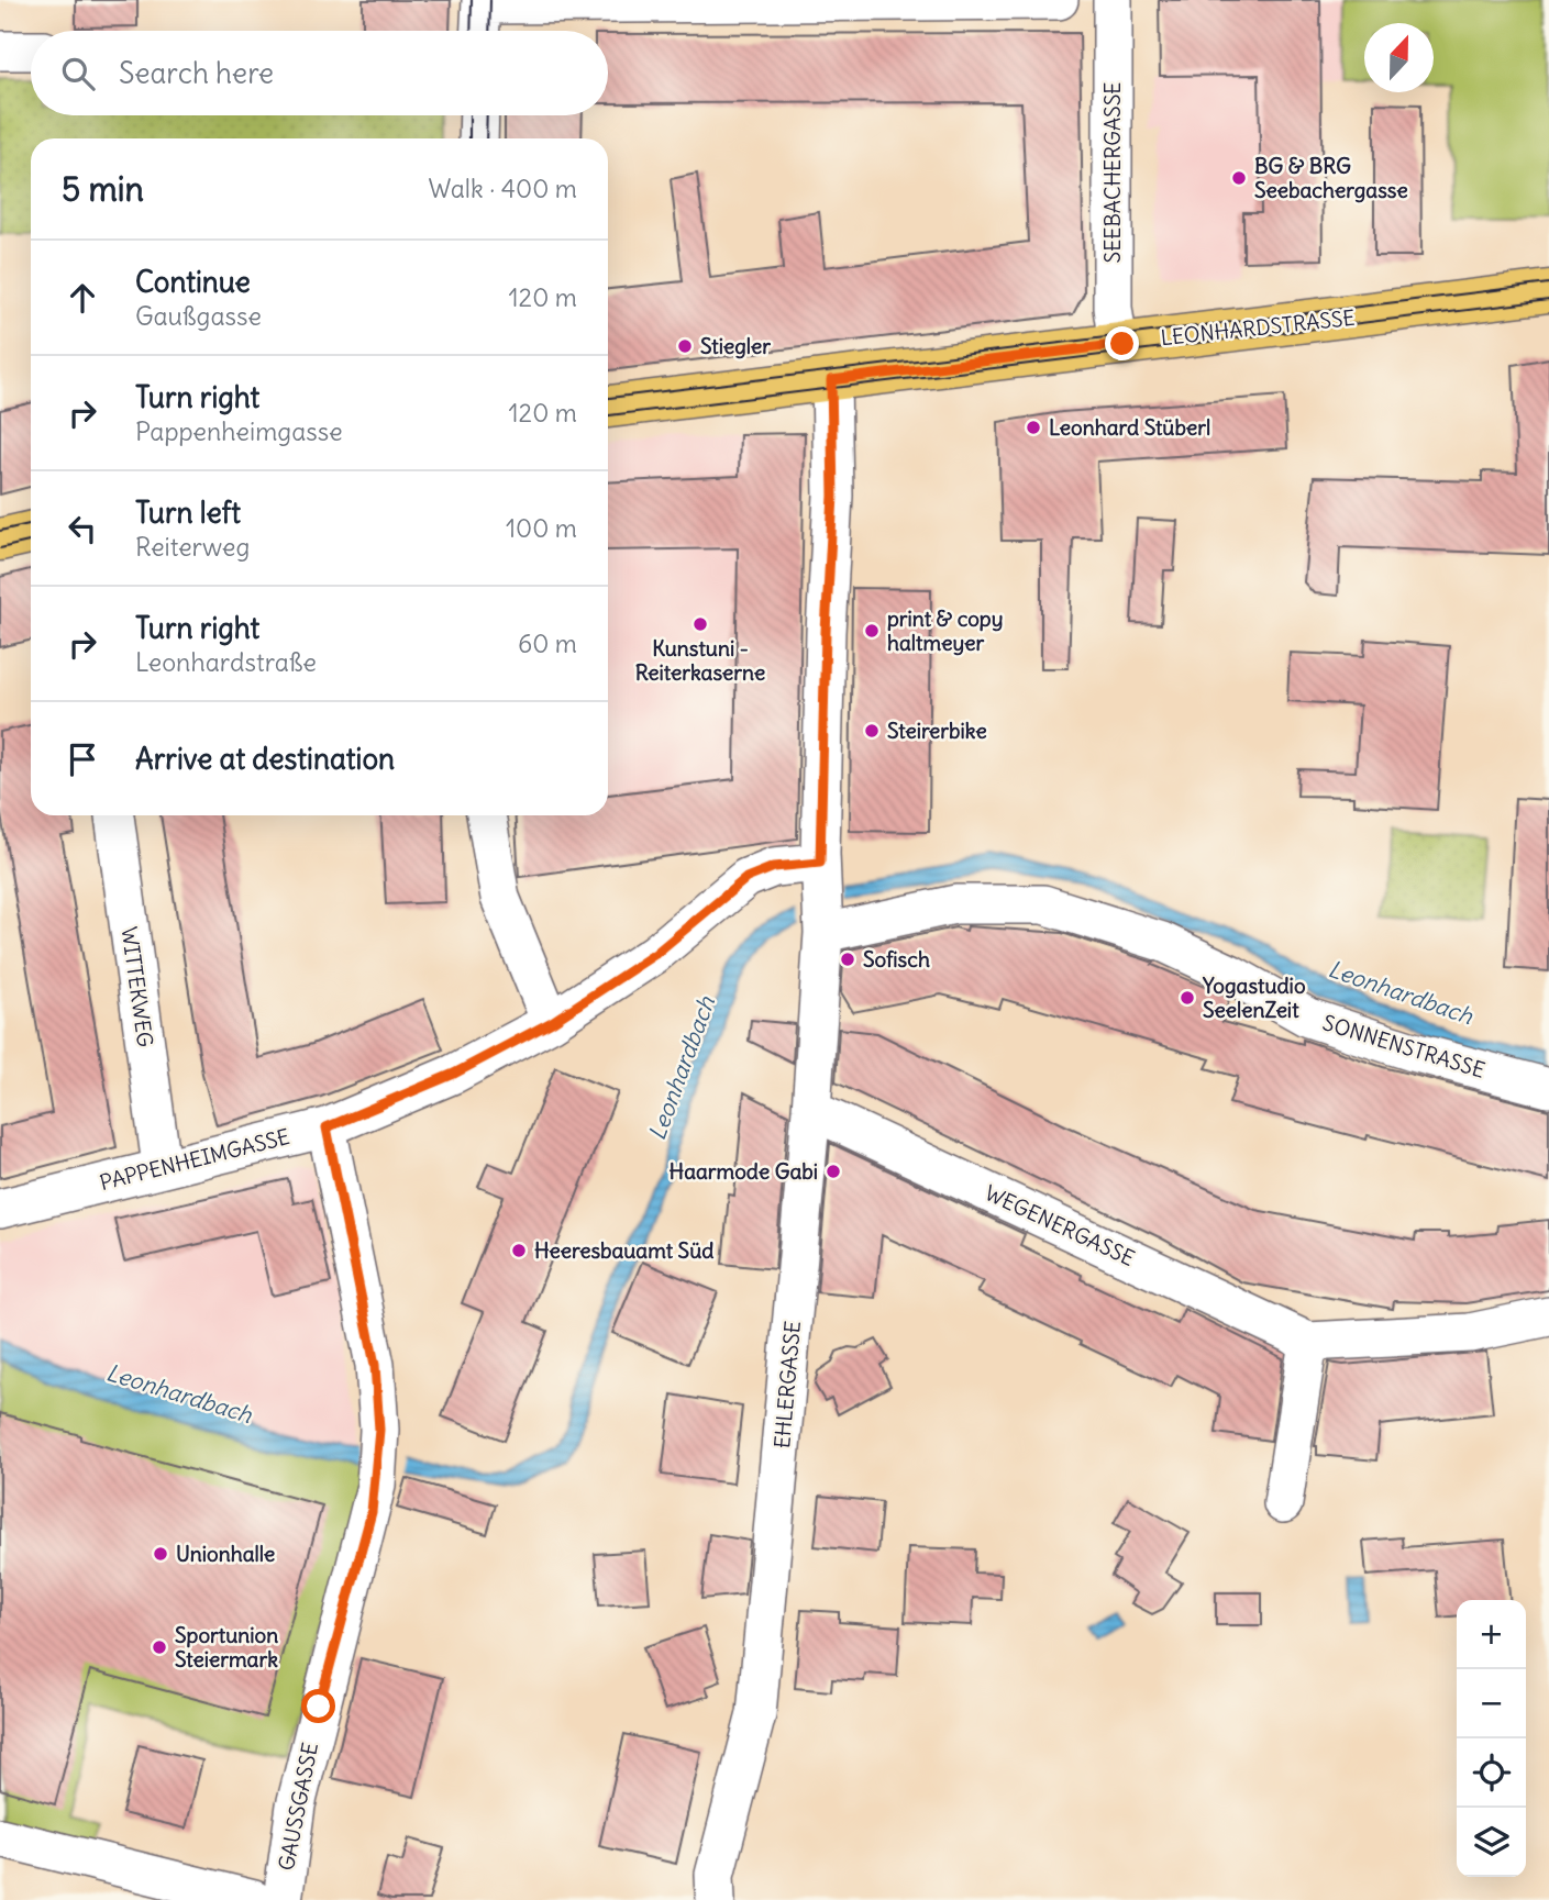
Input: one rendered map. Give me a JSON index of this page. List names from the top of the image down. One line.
{"streets":{"main road":["LEONHARDSTRASSE"],"street":["SEEBACHERGASSE","WITTEKWEG","SONNENSTRASSE","PAPPENHEIMGASSE","WEGENERGASSE","EHLERGASSE","GAUSSGASSE"]},"crossings":[["SEEBACHERGASSE","LEONHARDSTRASSE"],["LEONHARDSTRASSE","EHLERGASSE"],["WITTEKWEG","PAPPENHEIMGASSE"],["SONNENSTRASSE","PAPPENHEIMGASSE"],["SONNENSTRASSE","EHLERGASSE"],["PAPPENHEIMGASSE","EHLERGASSE"],["PAPPENHEIMGASSE","GAUSSGASSE"],["WEGENERGASSE","EHLERGASSE"]],"water":["Leonhardbach"],"places":["BG & BRG Seebachergasse","Stiegler","Leonhard Stüberl","Kunstuni - Reiterkaserne","print & copy haltmeyer","Steirerbike","Sofisch","Yogastudio SeelenZeit","Haarmode Gabi","Heeresbauamt Süd","Unionhalle","Sportunion Steiermark"],"north":"top","page":{"search":"Search here","heading":["5 min","Walk · 400 m"],"list":[["Continue","Gaußgasse","120 m"],["Turn right","Pappenheimgasse","120 m"],["Turn left","Reiterweg","100 m"],["Turn right","Leonhardstraße","60 m"],"Arrive at destination"],"map_buttons":["+","−"]}}
